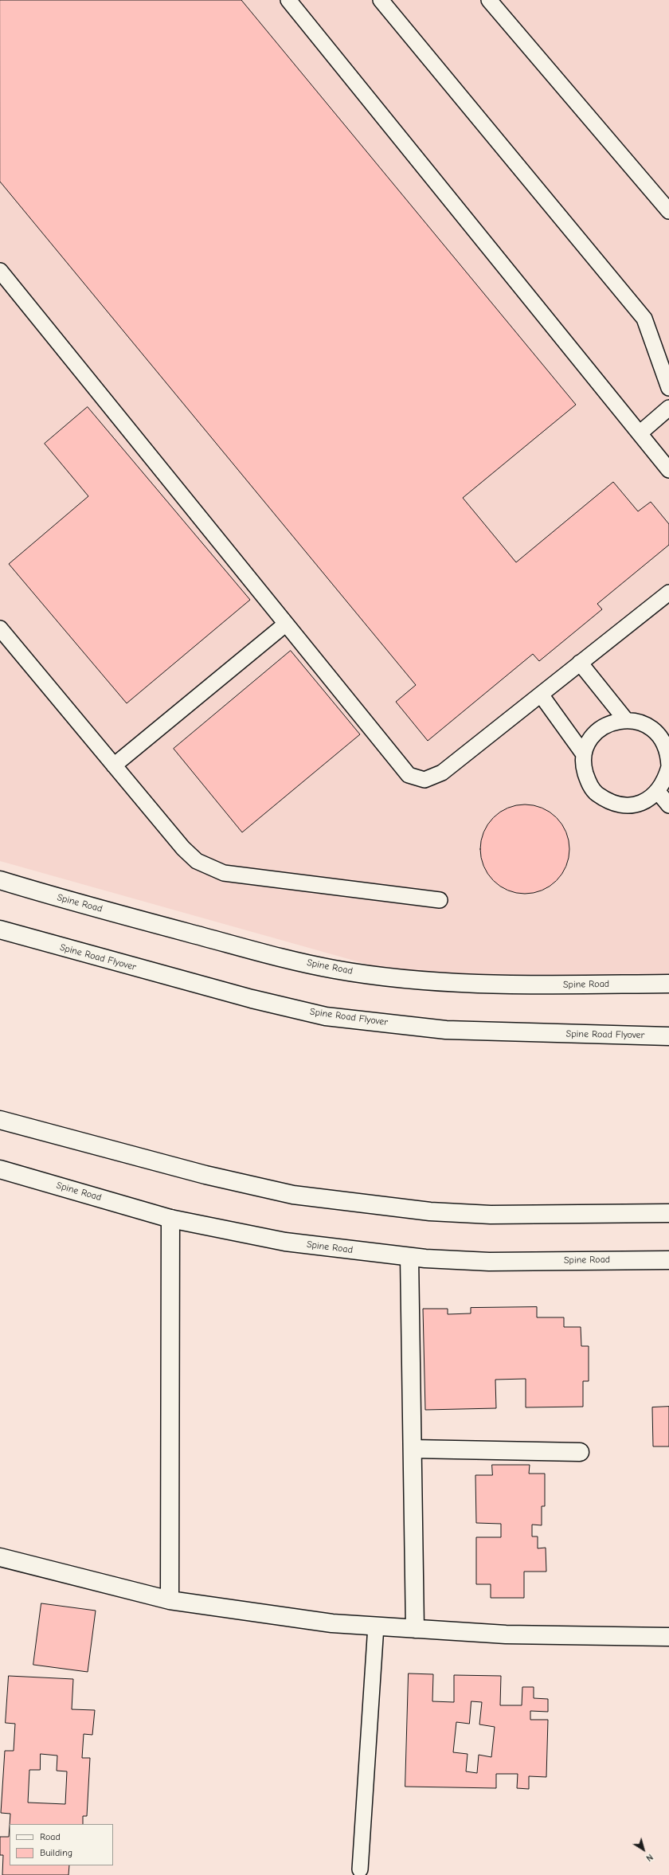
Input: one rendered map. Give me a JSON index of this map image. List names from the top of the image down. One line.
{"streets":{"street":["Spine Road","Spine Road Flyover"]},"legend":["Road","Building"],"north":"bottom right"}
